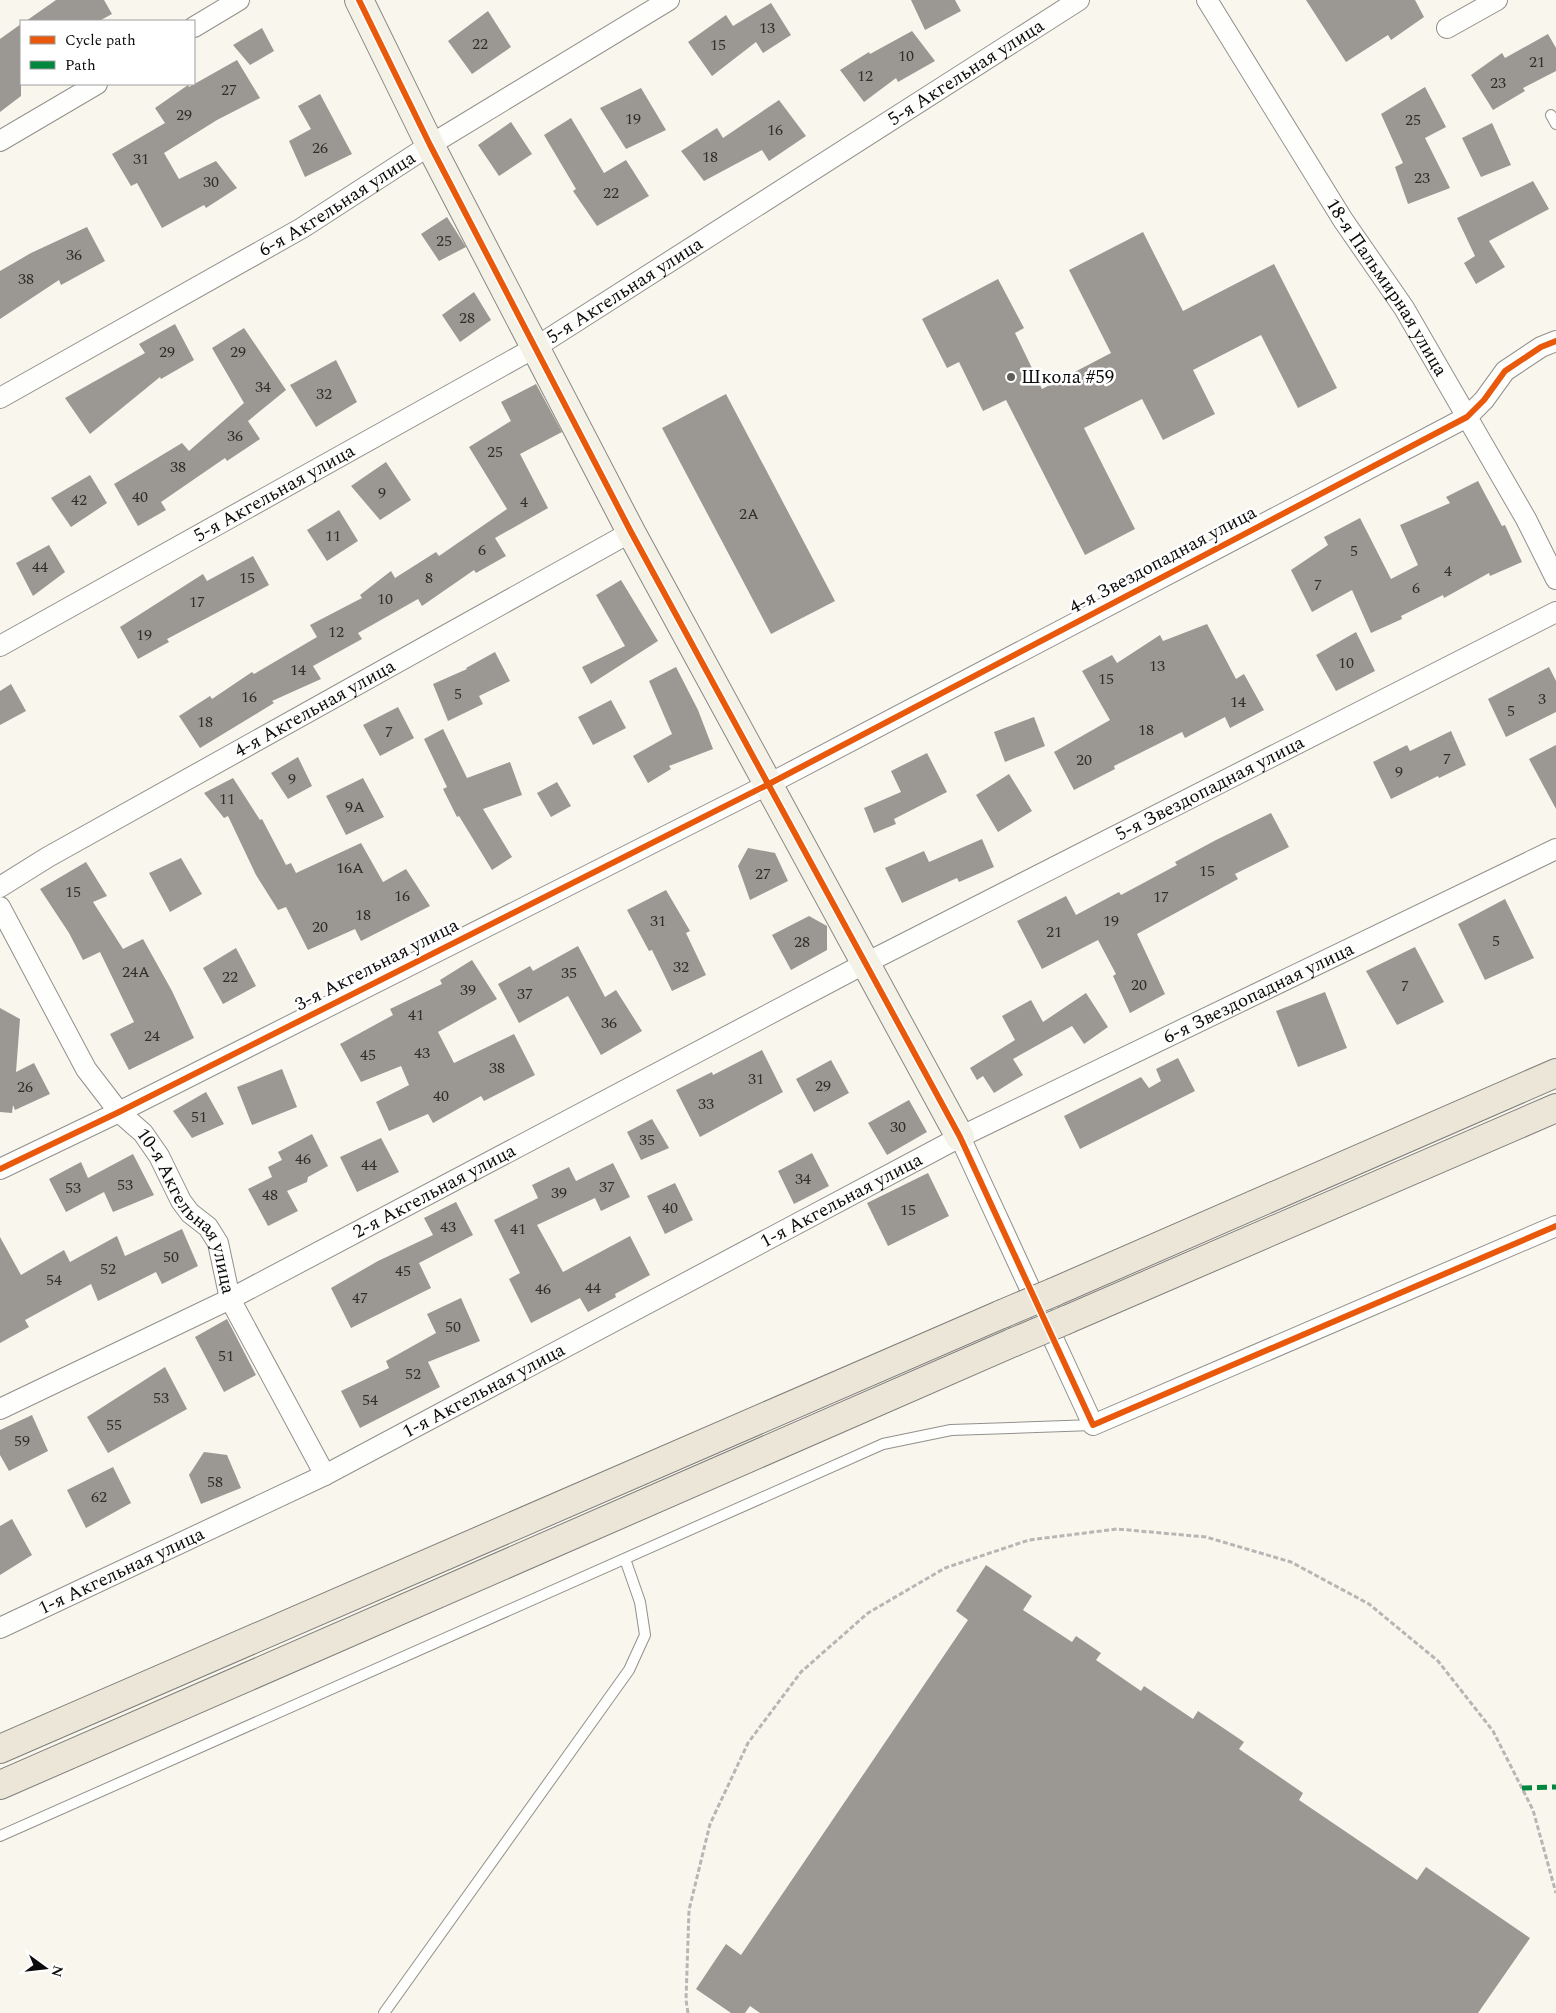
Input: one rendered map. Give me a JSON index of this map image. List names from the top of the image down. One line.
{"streets":{"street":["5-я Акгельная улица","6-я Акгельная улица","18-я Пальмирная улица","4-я Звездопадная улица","4-я Акгельная улица","5-я Звездопадная улица","3-я Акгельная улица","6-я Звездопадная улица","2-я Акгельная улица","1-я Акгельная улица","10-я Акгельная улица"]},"crossings":[["18-я Пальмирная улица","4-я Звездопадная улица"],["4-я Звездопадная улица","3-я Акгельная улица"],["5-я Звездопадная улица","2-я Акгельная улица"],["3-я Акгельная улица","10-я Акгельная улица"],["6-я Звездопадная улица","1-я Акгельная улица"],["2-я Акгельная улица","10-я Акгельная улица"],["1-я Акгельная улица","10-я Акгельная улица"]],"places":["Школа #59"],"house_numbers":["13","22","15","10","21","12","23","27","29","19","25","16","26","18","31","23","30","22","25","36","38","28","29","29","34","32","36","25","38","9","40","42","4","2А","11","6","5","44","4","15","8","7","6","10","17","12","19","10","13","14","15","5","16","3","14","5","18","18","7","7","20","9","9","11","9А","16А","15","27","15","16","17","18","31","19","20","21","5","28","32","24А","35","22","20","7","39","37","41","36","24","43","45","38","31","29","26","40","33","51","30","35","46","44","34","53","37","53","39","48","40","15","43","41","50","52","45","54","44","46","47","50","51","52","53","54","55","59","58","62"],"legend":["Cycle path","Path"],"north":"right"}
